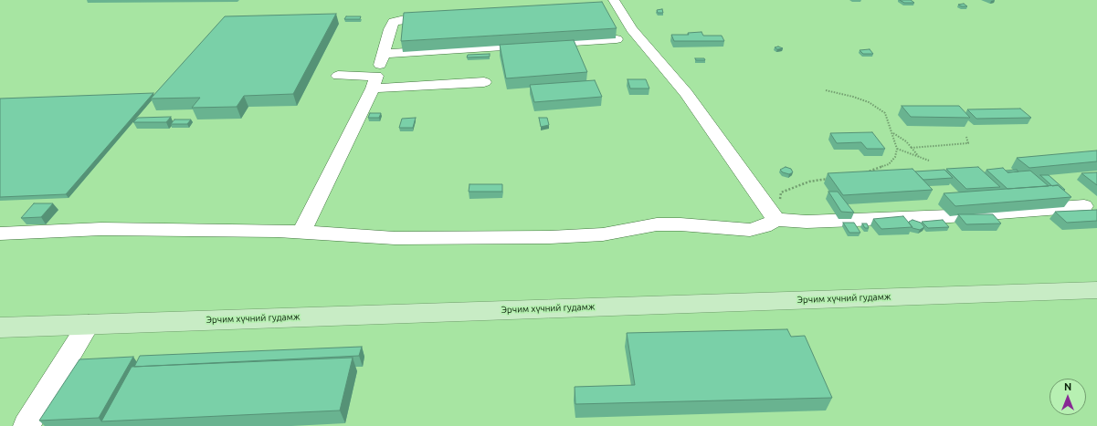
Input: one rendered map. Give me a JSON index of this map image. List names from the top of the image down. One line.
{"streets":{"main road":["Эрчим хүчний гудамж"]},"north":"top"}
